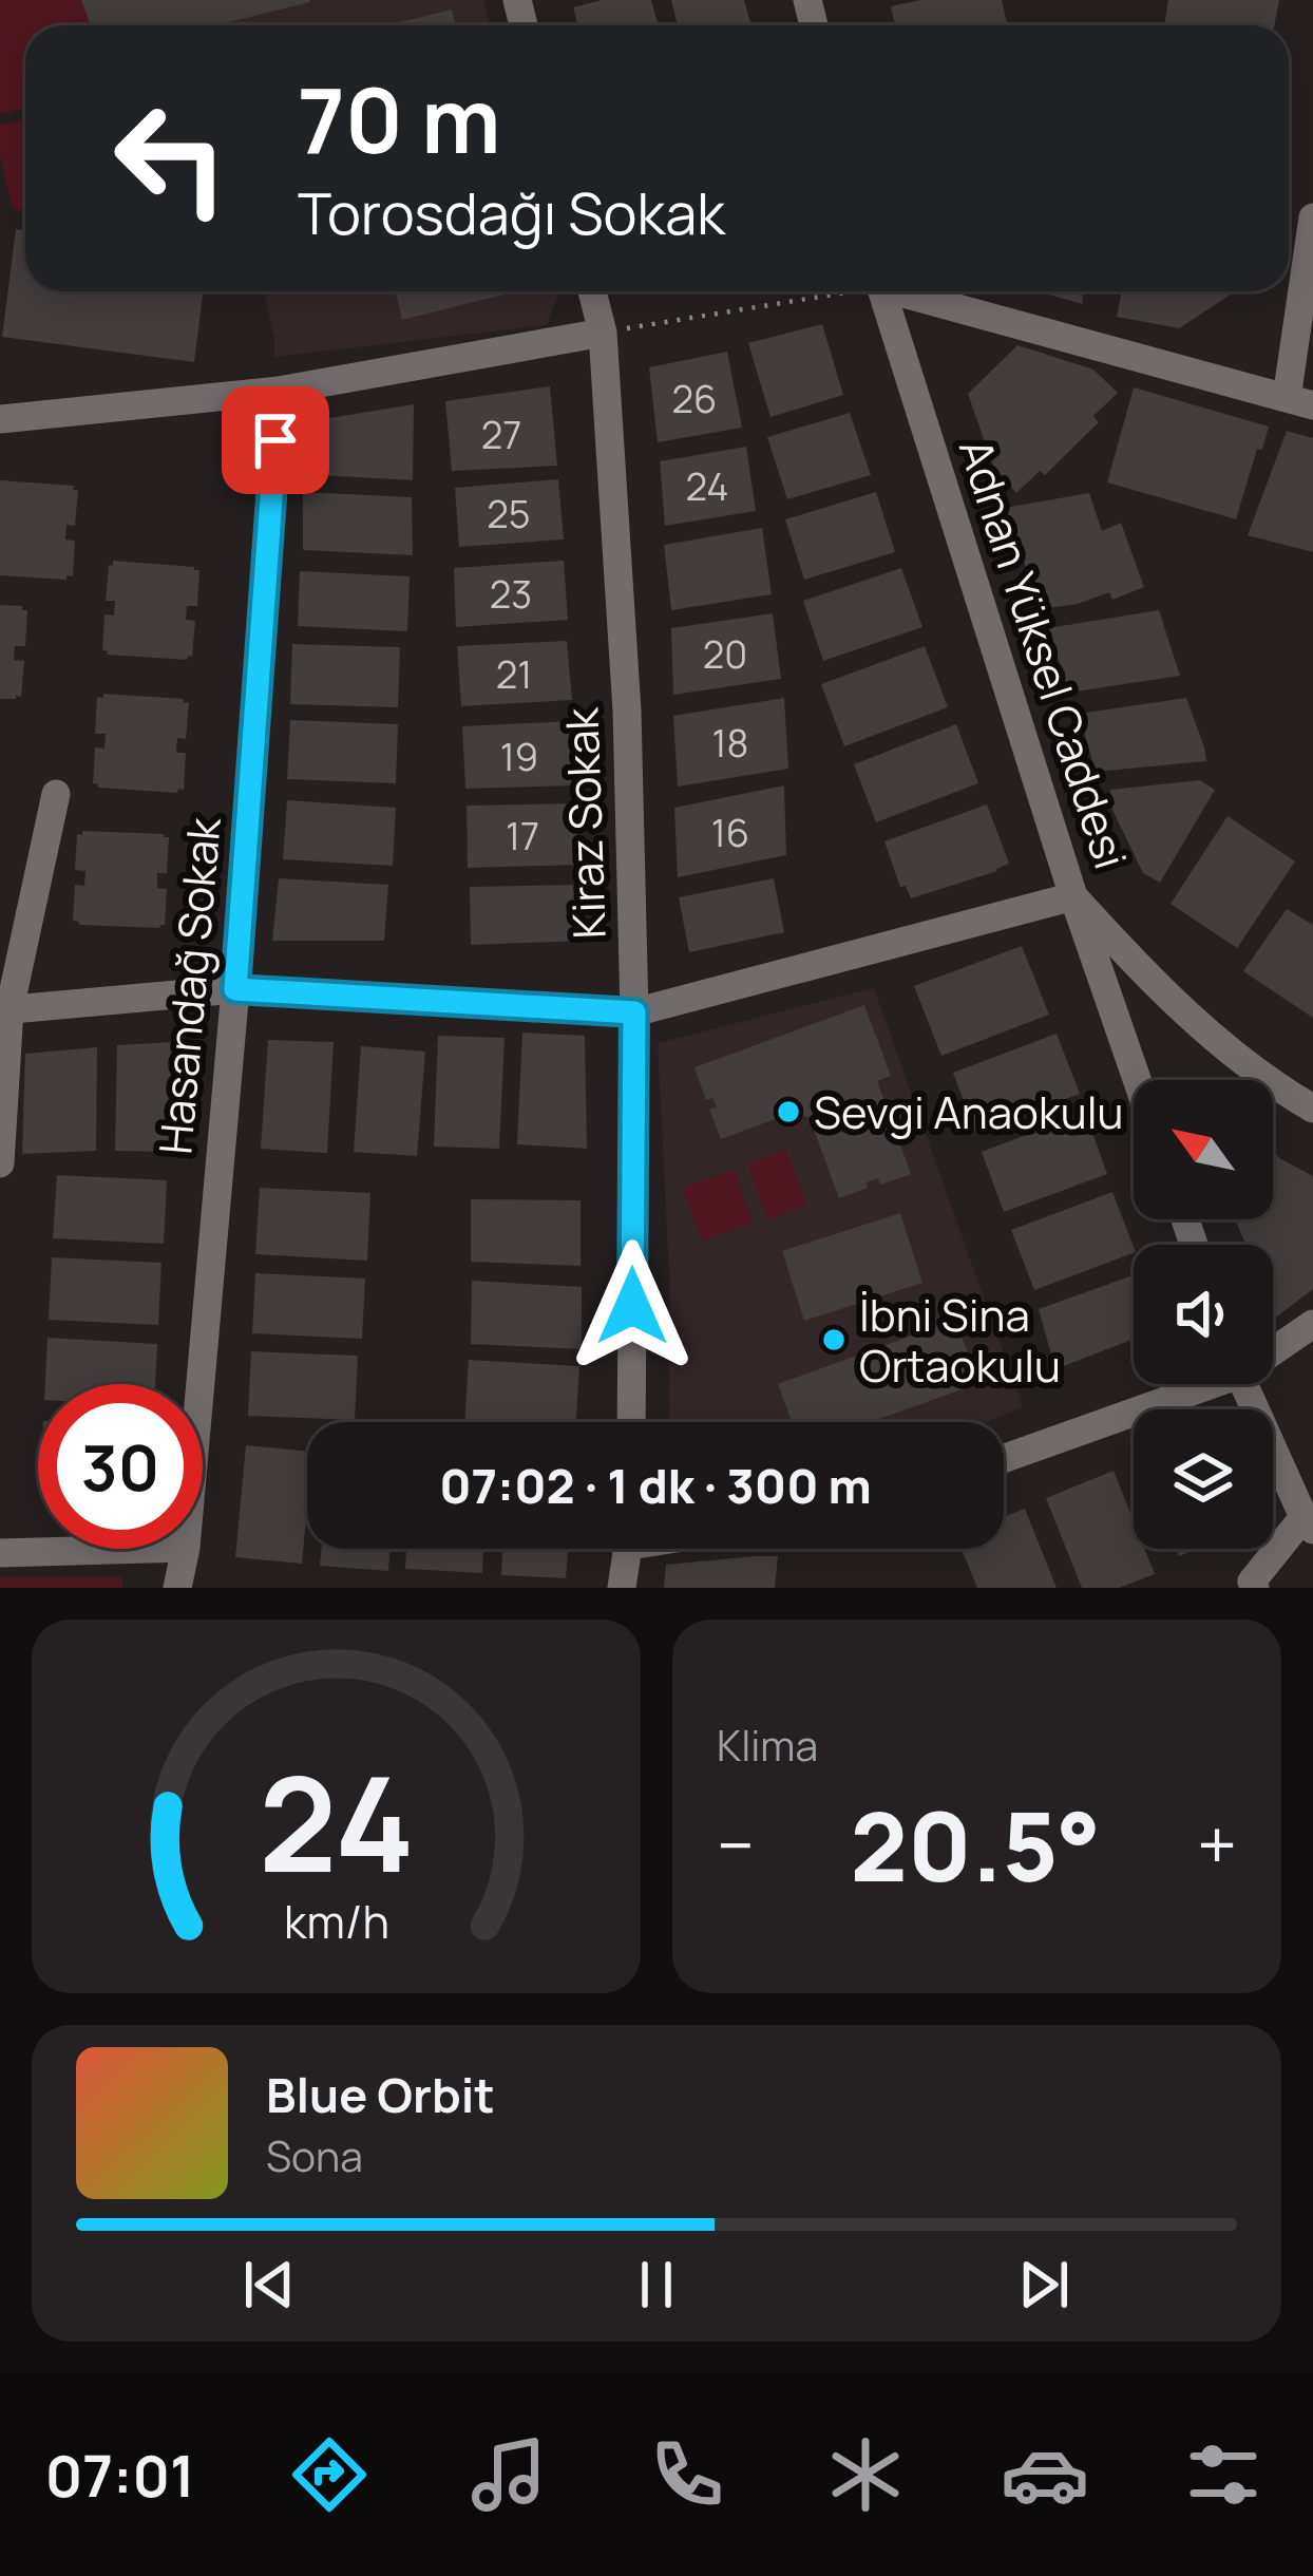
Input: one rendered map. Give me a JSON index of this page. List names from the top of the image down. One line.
{"streets":{"street":["Adnan Yüksel Caddesi","Kiraz Sokak","Hasandağ Sokak"]},"places":["Sevgi Anaokulu","İbni Sina Ortaokulu"],"house_numbers":["26","27","24","25","23","20","21","18","19","16","17"],"north":"top left","page":{"turn":["70 m","Torosdağı Sokak"],"limit":"30","trip":"07:02 · 1 dk · 300 m","tile":"Klima","heat":["−","20.5°","+"],"song":["Blue Orbit","Sona"],"tabs":"07:01","gauge":["24","km/h"]}}
